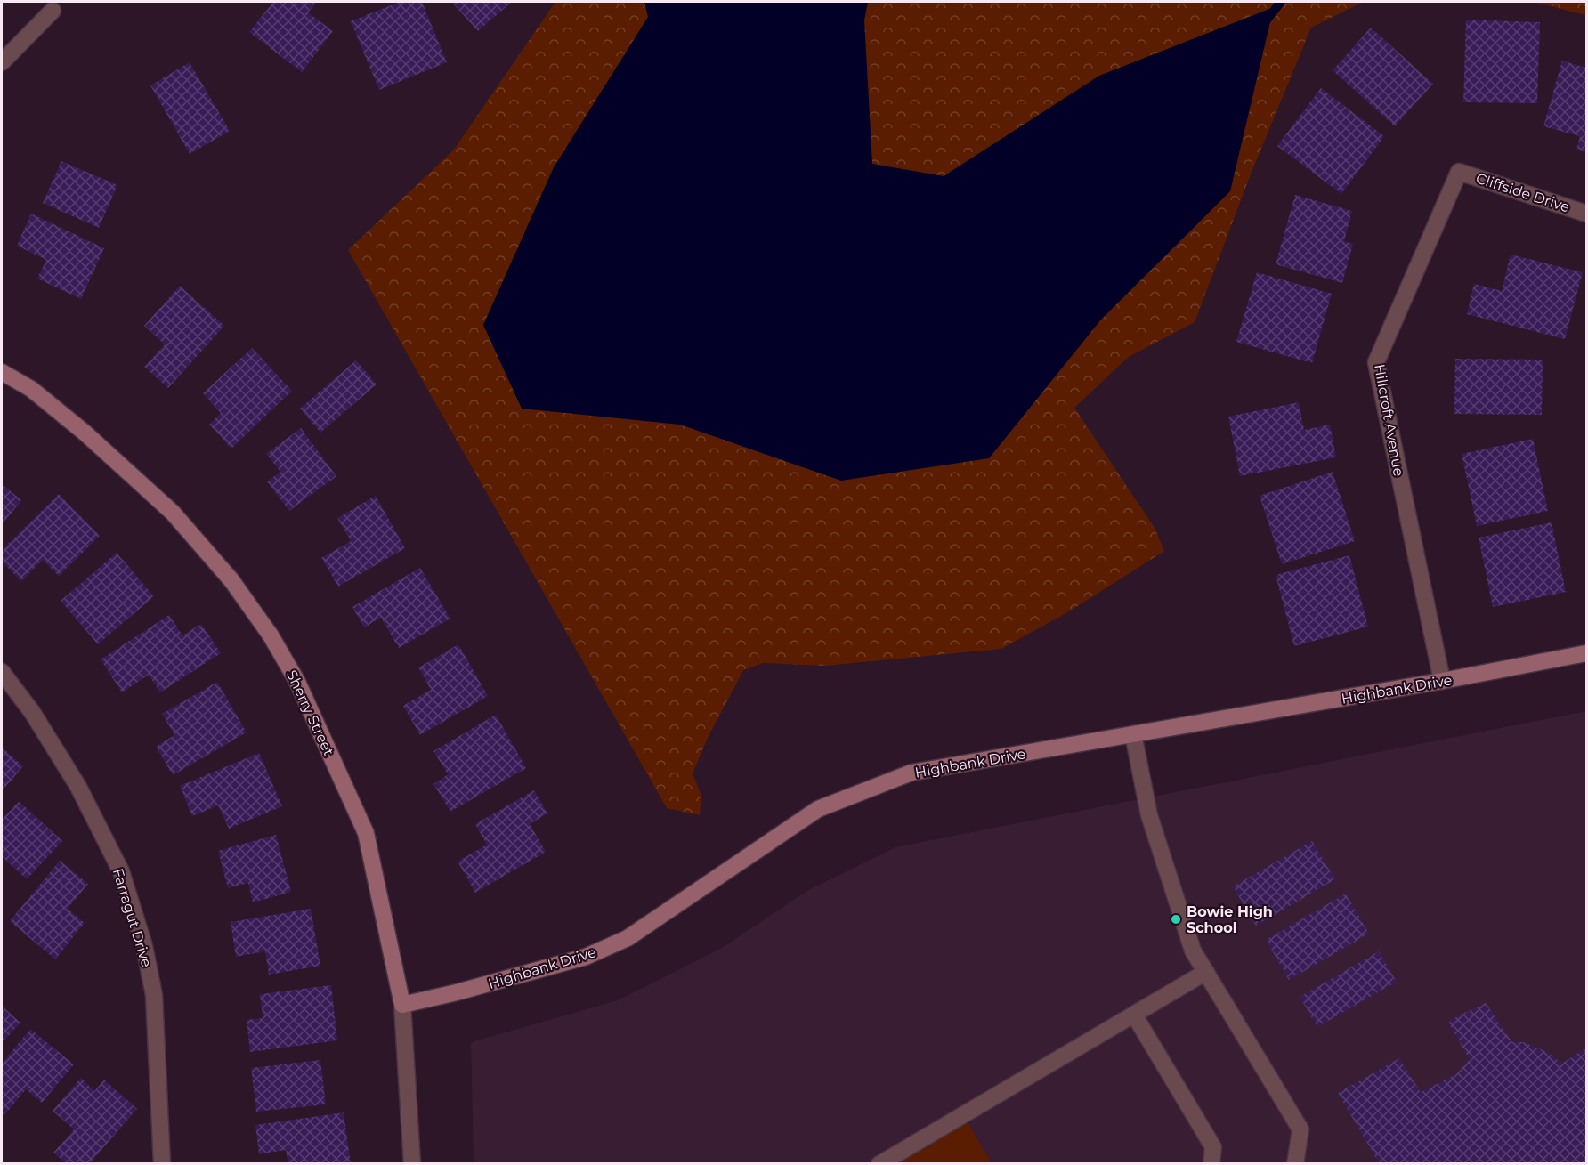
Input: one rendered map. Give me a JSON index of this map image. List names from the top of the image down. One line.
{"streets":{"street":["Cliffside Drive","Hillcroft Avenue","Highbank Drive","Sherry Street","Farragut Drive"]},"crossings":[["Cliffside Drive","Hillcroft Avenue"],["Hillcroft Avenue","Highbank Drive"],["Highbank Drive","Sherry Street"]],"places":["Bowie High School"]}
